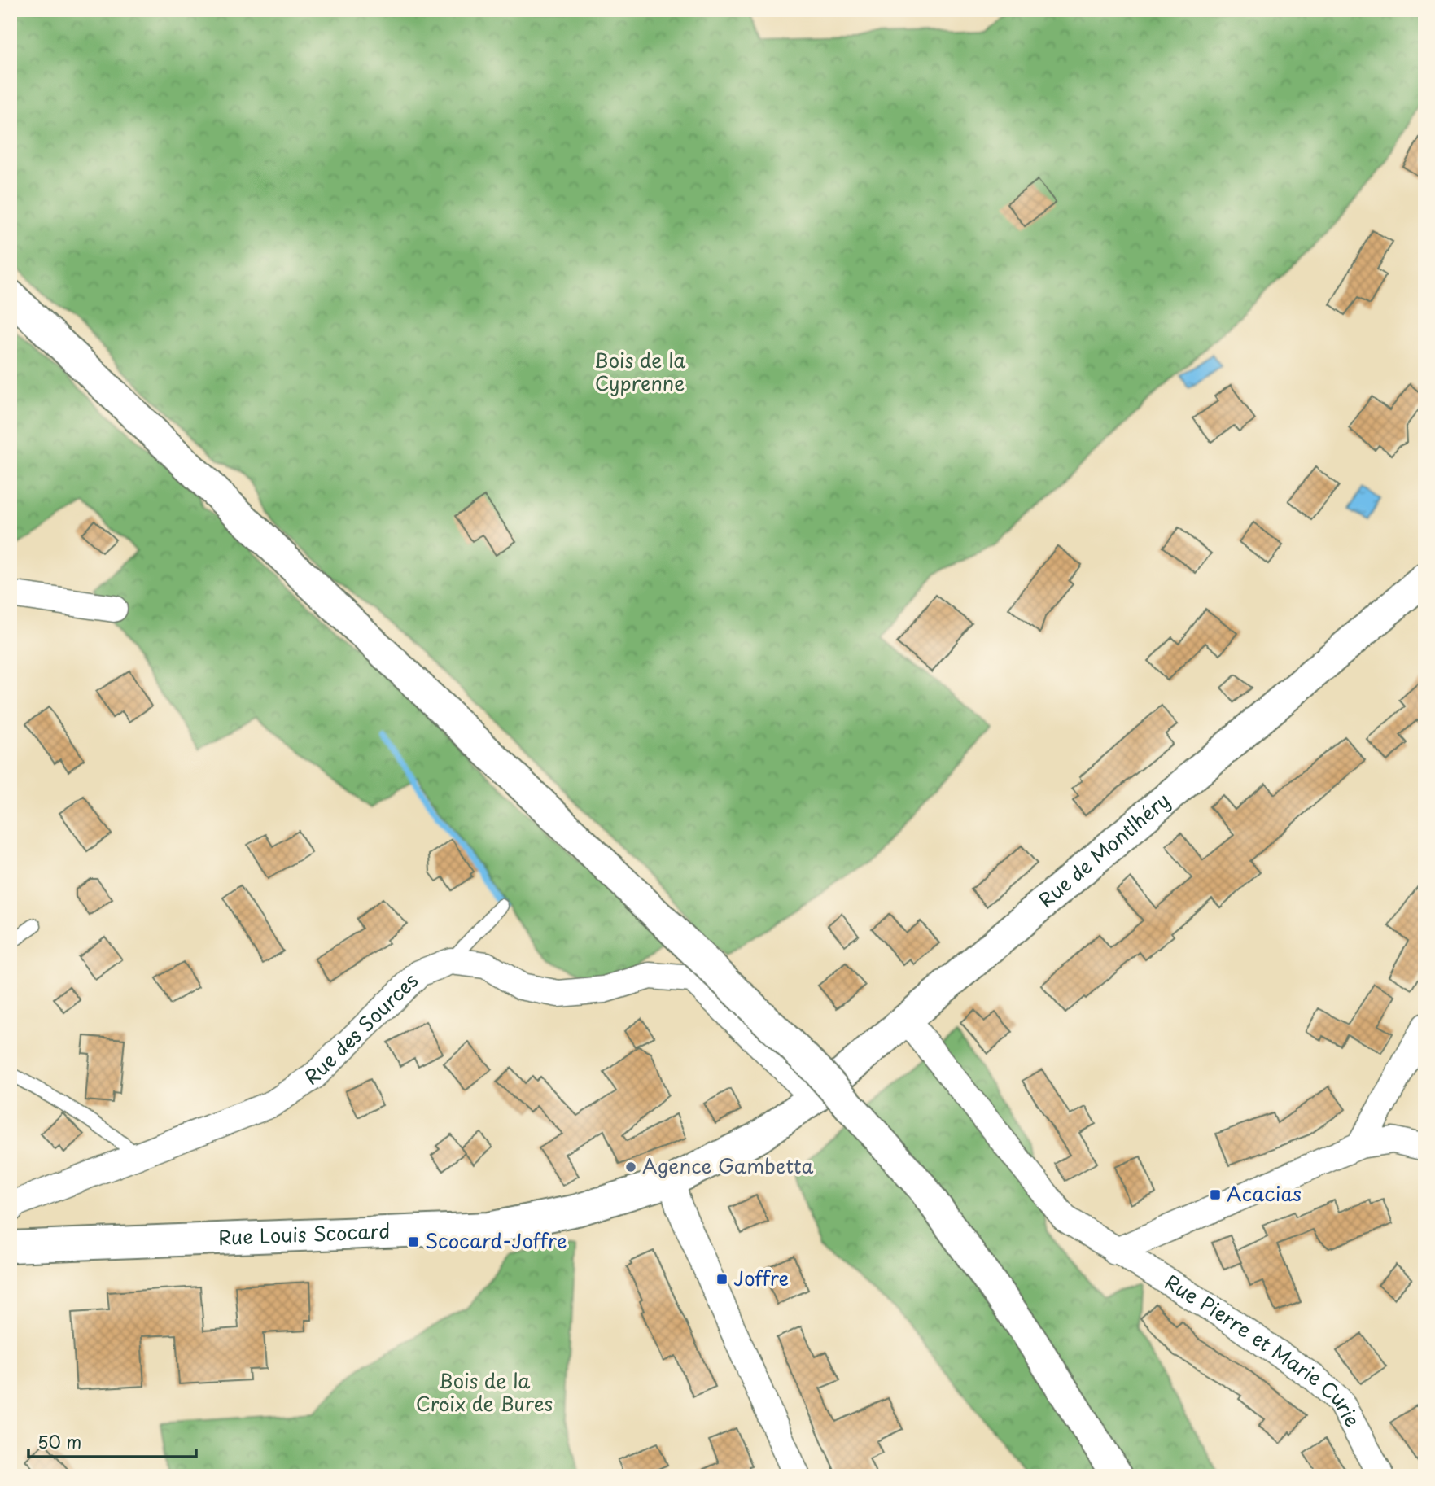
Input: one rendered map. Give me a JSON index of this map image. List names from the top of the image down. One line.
{"streets":{"main road":["Rue de Montlhéry","Rue Louis Scocard"],"street":["Rue des Sources","Rue Pierre et Marie Curie"]},"crossings":[["Rue de Montlhéry","Rue des Sources"],["Rue de Montlhéry","Rue Louis Scocard"],["Rue de Montlhéry","Rue Pierre et Marie Curie"]],"parks":["Bois de la Cyprenne","Bois de la Croix de Bures"],"places":{"other":["Agence Gambetta"],"transit":["Acacias","Scocard-Joffre","Joffre"]},"scale_bar":"50 m"}
